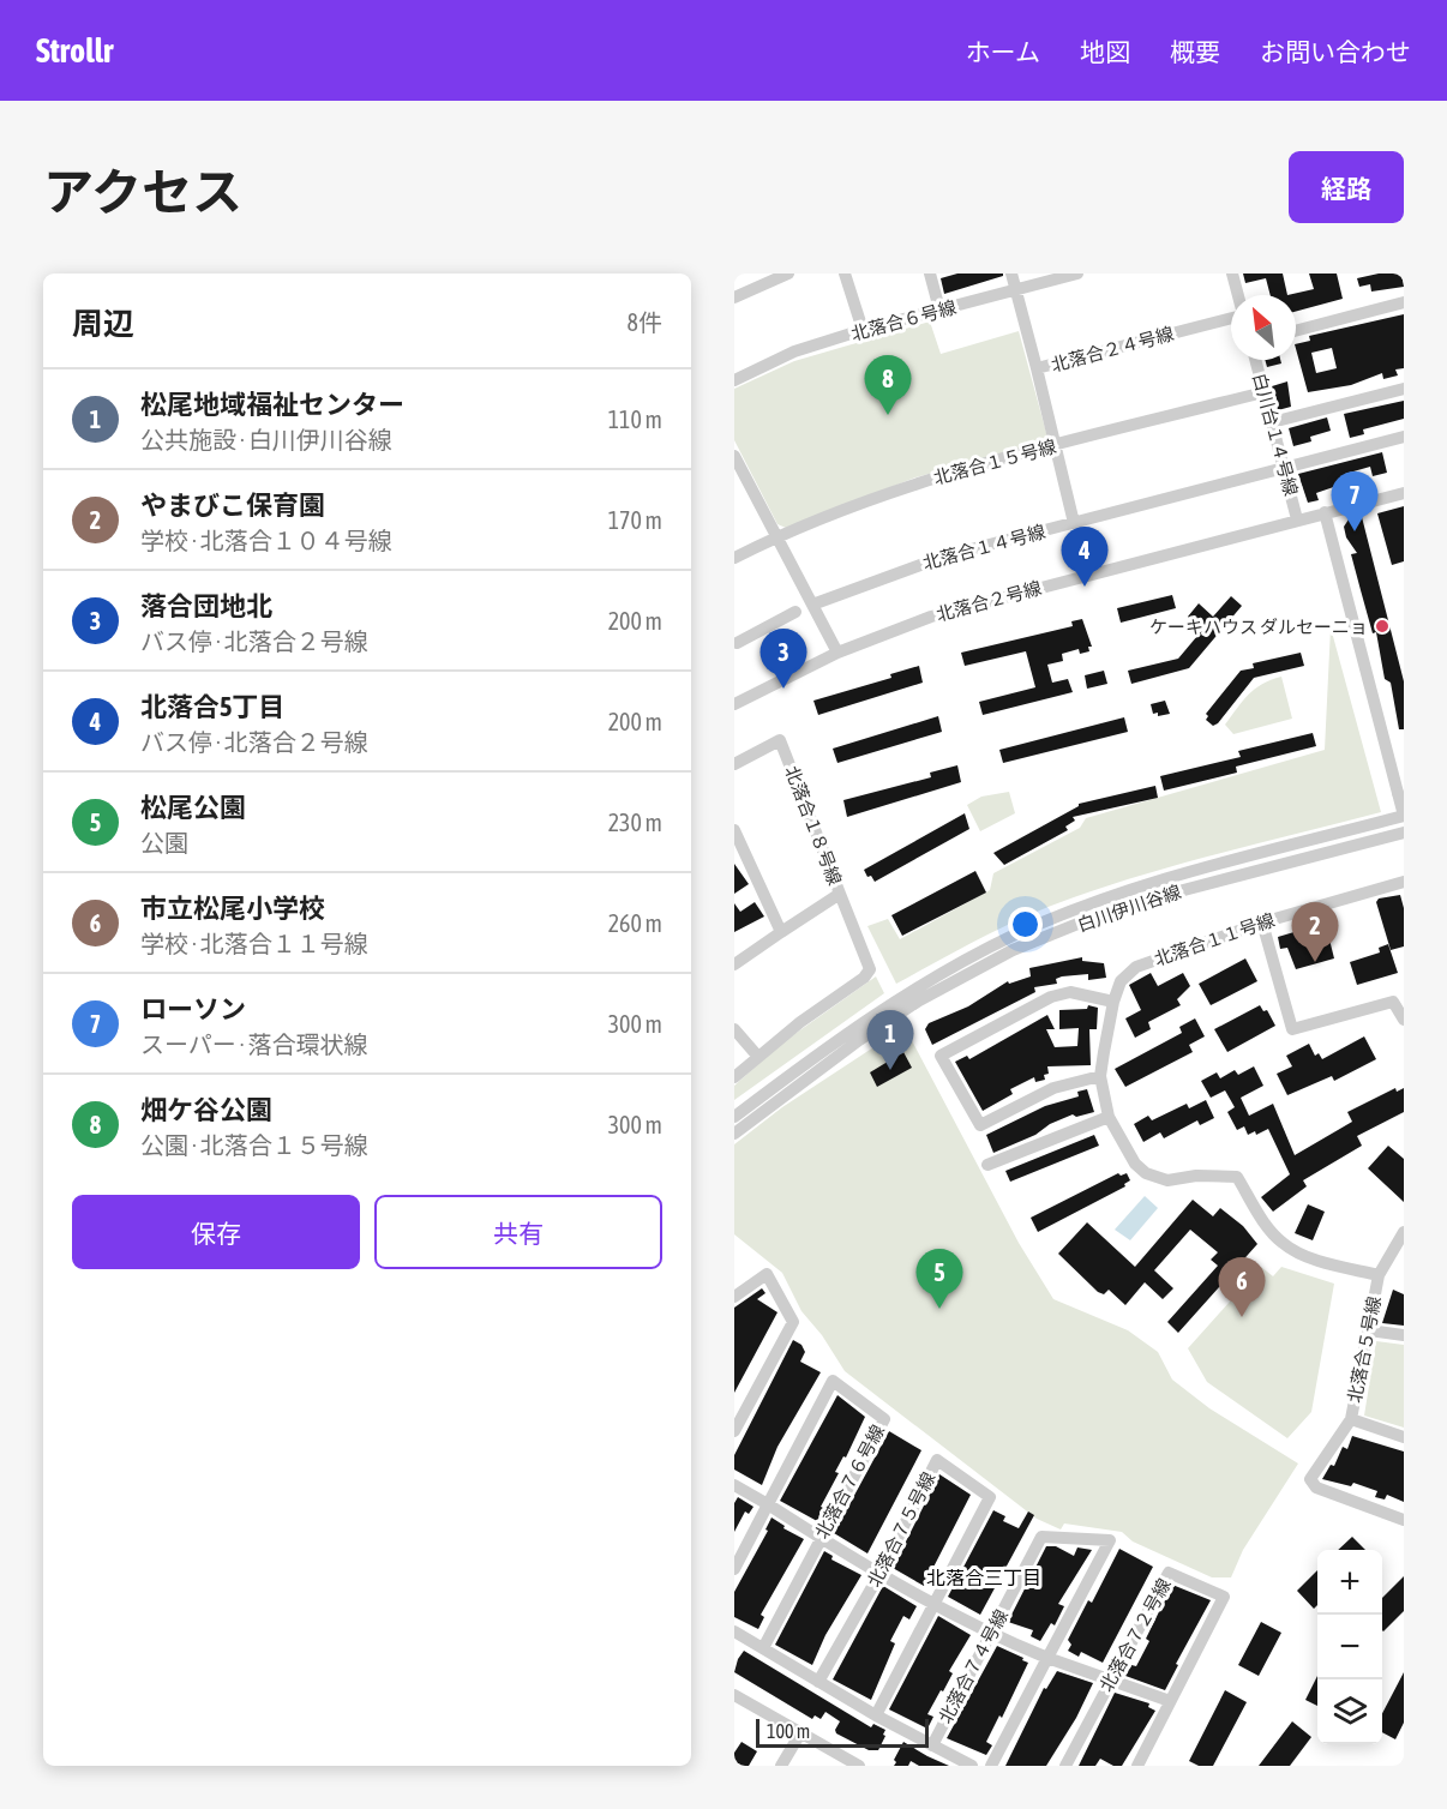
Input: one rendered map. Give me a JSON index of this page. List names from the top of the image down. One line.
{"streets":{"street":["北落合６号線","北落合２４号線","白川台１４号線","北落合１５号線","北落合１４号線","北落合２号線","北落合１８号線","白川伊川谷線","北落合１１号線","北落合５号線","北落合７６号線","北落合７５号線","北落合７２号線","北落合７４号線"]},"crossings":[["北落合６号線","北落合２４号線"],["白川台１４号線","北落合１５号線"],["白川台１４号線","北落合１４号線"],["白川台１４号線","北落合２号線"],["北落合１１号線","北落合５号線"]],"districts":["北落合三丁目"],"places":["ケーキハウス ダルセーニョ"],"scale_bar":"100 m","north":"top left","page":{"header":"Strollr","nav":["ホーム","地図","概要","お問い合わせ"],"title":"アクセス","buttons":["経路",["保存","共有"]],"heading":["周辺","8件"],"pins":["8","7","4","3","2","1","5","6"],"list":[{"mark":"1","name":"松尾地域福祉センター","note":"公共施設 · 白川伊川谷線","value":"110 m"},{"mark":"2","name":"やまびこ保育園","note":"学校 · 北落合１０４号線","value":"170 m"},{"mark":"3","name":"落合団地北","note":"バス停 · 北落合２号線","value":"200 m"},{"mark":"4","name":"北落合5丁目","note":"バス停 · 北落合２号線","value":"200 m"},{"mark":"5","name":"松尾公園","note":"公園","value":"230 m"},{"mark":"6","name":"市立松尾小学校","note":"学校 · 北落合１１号線","value":"260 m"},{"mark":"7","name":"ローソン","note":"スーパー · 落合環状線","value":"300 m"},{"mark":"8","name":"畑ケ谷公園","note":"公園 · 北落合１５号線","value":"300 m"}],"map_buttons":["+","−"],"scale":"100 m"}}
